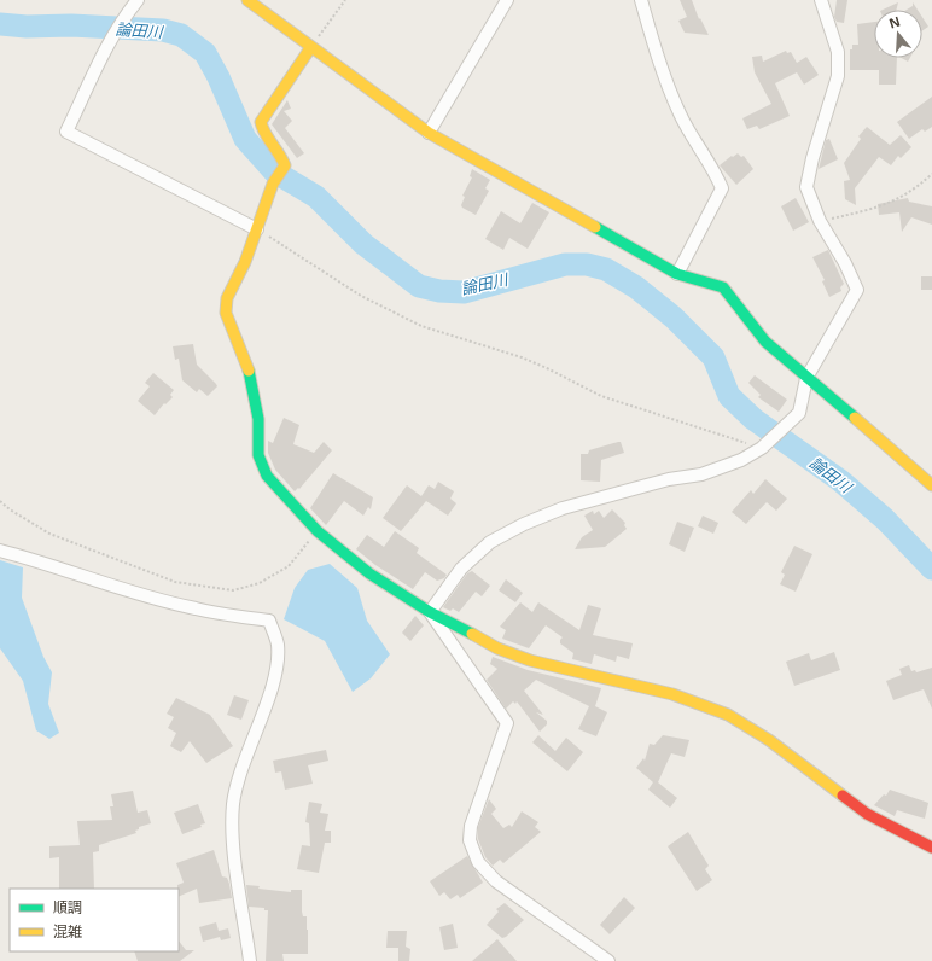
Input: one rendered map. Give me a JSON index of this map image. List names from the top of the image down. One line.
{"water":["論田川"],"legend":["順調","混雑"],"north":"top"}
